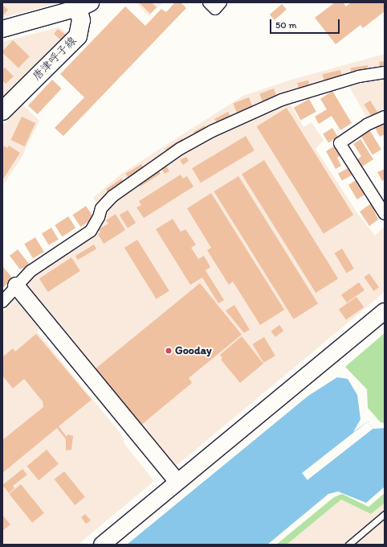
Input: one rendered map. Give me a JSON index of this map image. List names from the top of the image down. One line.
{"streets":{"main road":["唐津呼子線"]},"places":["Gooday"],"scale_bar":"50 m"}
